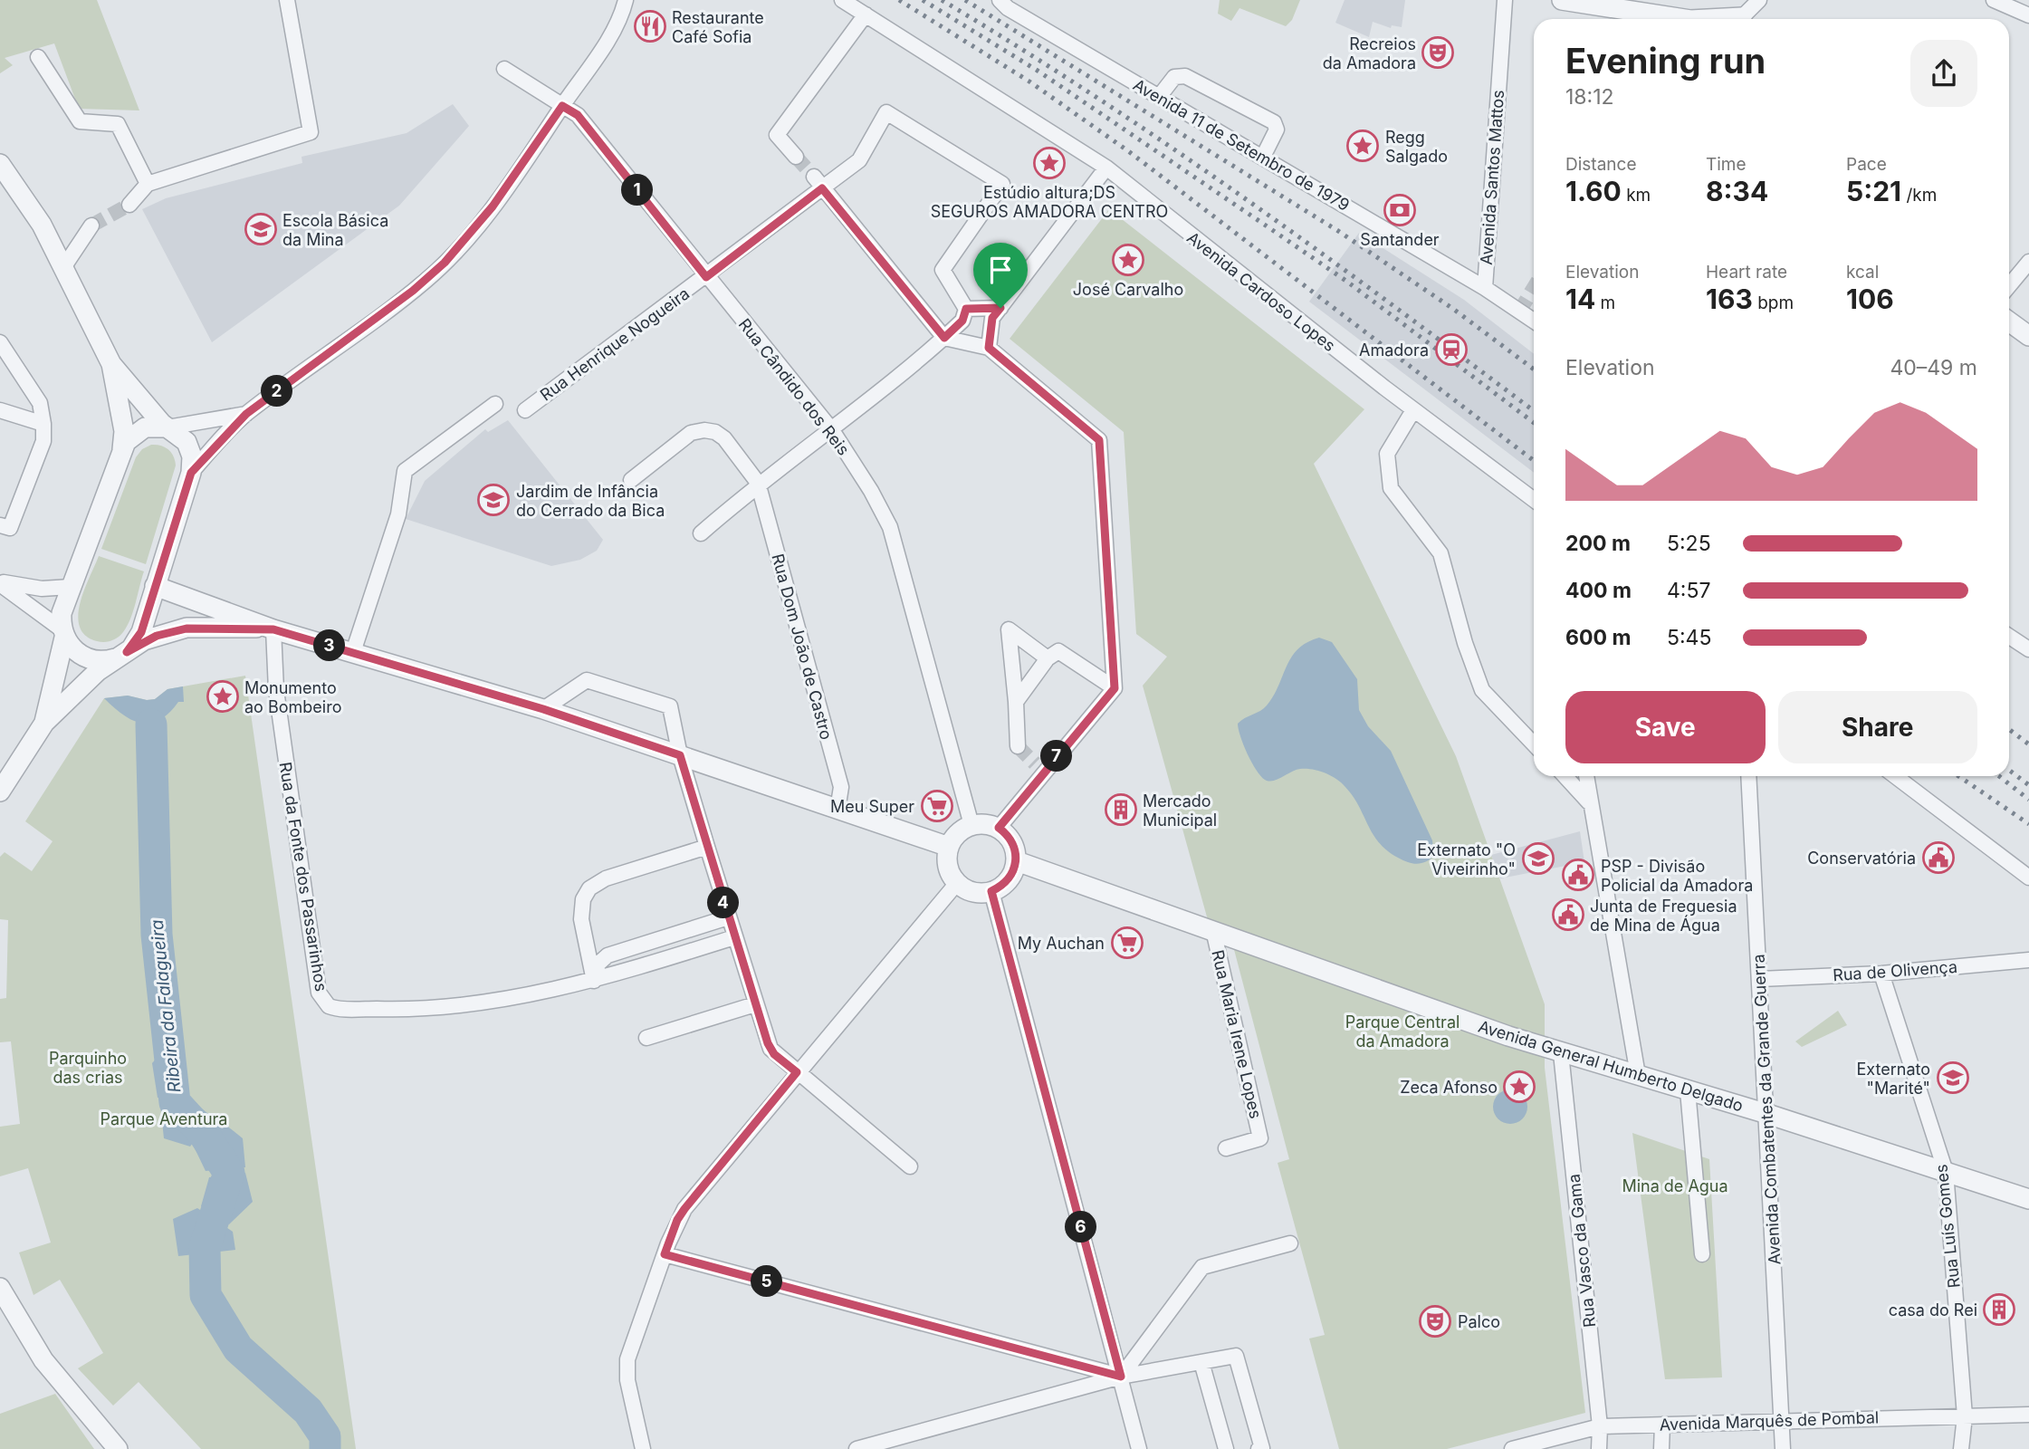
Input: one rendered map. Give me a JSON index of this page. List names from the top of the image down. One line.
{"streets":{"street":["Avenida 11 de Setembro de 1979","Avenida Santos Mattos","Avenida Cardoso Lopes","Rua Henrique Nogueira","Rua Cândido dos Reis","Rua Dom João de Castro","Rua da Fonte dos Passarinhos","Rua de Olivença","Rua Maria Irene Lopes","Avenida General Humberto Delgado","Avenida Combatentes da Grande Guerra","Rua Luís Gomes","Rua Vasco da Gama","Avenida Marquês de Pombal"]},"crossings":[["Avenida 11 de Setembro de 1979","Avenida Santos Mattos"],["Rua Henrique Nogueira","Rua Cândido dos Reis"],["Rua Cândido dos Reis","Avenida General Humberto Delgado"],["Rua de Olivença","Avenida Combatentes da Grande Guerra"],["Rua de Olivença","Rua Luís Gomes"],["Rua Maria Irene Lopes","Avenida General Humberto Delgado"],["Avenida General Humberto Delgado","Avenida Combatentes da Grande Guerra"],["Avenida General Humberto Delgado","Rua Luís Gomes"],["Avenida General Humberto Delgado","Rua Vasco da Gama"],["Avenida Combatentes da Grande Guerra","Avenida Marquês de Pombal"],["Rua Luís Gomes","Avenida Marquês de Pombal"],["Rua Vasco da Gama","Avenida Marquês de Pombal"]],"water":["Ribeira da Falagueira"],"parks":["Parque Central da Amadora","Parquinho das crias","Parque Aventura","Mina de Agua"],"places":{"restaurant":["Restaurante Café Sofia"],"theatre":["Recreios da Amadora","Palco"],"place":["Regg Salgado","Estúdio altura;DS SEGUROS AMADORA CENTRO","José Carvalho","Monumento ao Bombeiro","Zeca Afonso"],"bank":["Santander"],"school or university":["Escola Básica da Mina","Jardim de Infância do Cerrado da Bica","Externato \"O Viveirinho\"","Externato \"Marité\""],"station":["Amadora"],"supermarket":["Meu Super","My Auchan"],"building":["Mercado Municipal","casa do Rei"],"public building":["Conservatória","PSP - Divisão Policial da Amadora","Junta de Freguesia de Mina de Água"]},"page":{"heading":["Evening run","18:12"],"stats":[["Distance","1.60 km"],["Time","8:34"],["Pace","5:21 /km"],["Elevation","14 m"],["Heart rate","163 bpm"],["kcal","106"]],"pins":["1","2","3","7","4","6","5"],"chart":["Elevation","40–49 m"],"list":[{"name":"200 m","note":"5:25"},{"name":"400 m","note":"4:57"},{"name":"600 m","note":"5:45"}],"buttons":["Save","Share"]}}
